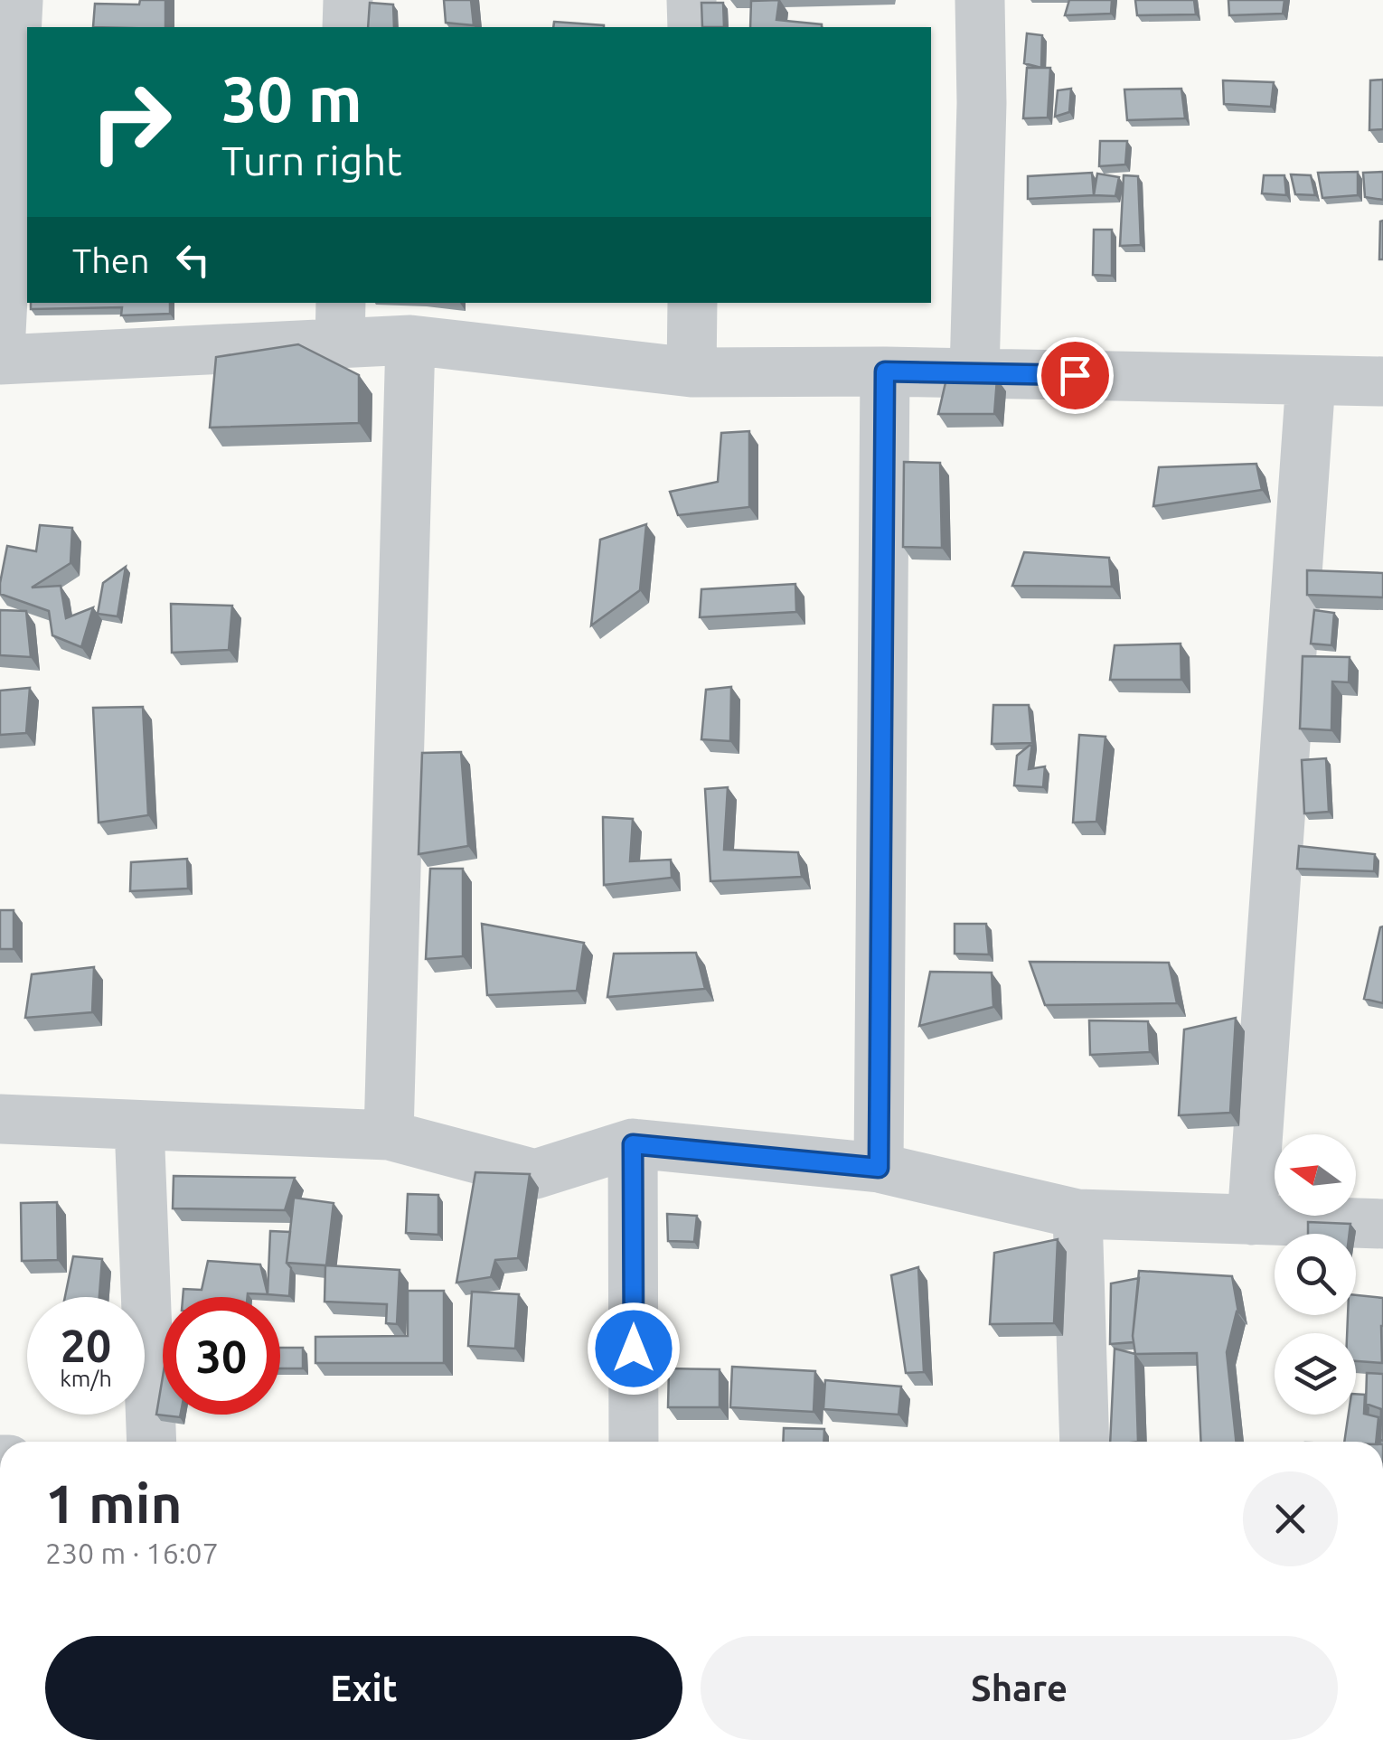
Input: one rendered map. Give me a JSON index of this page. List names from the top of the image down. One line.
{"north":"left","page":{"turn":["30 m","Turn right"],"then":"Then","speed":"20 km/h","limit":"30","heading":["1 min","230 m · 16:07"],"buttons":["Exit","Share"]}}
